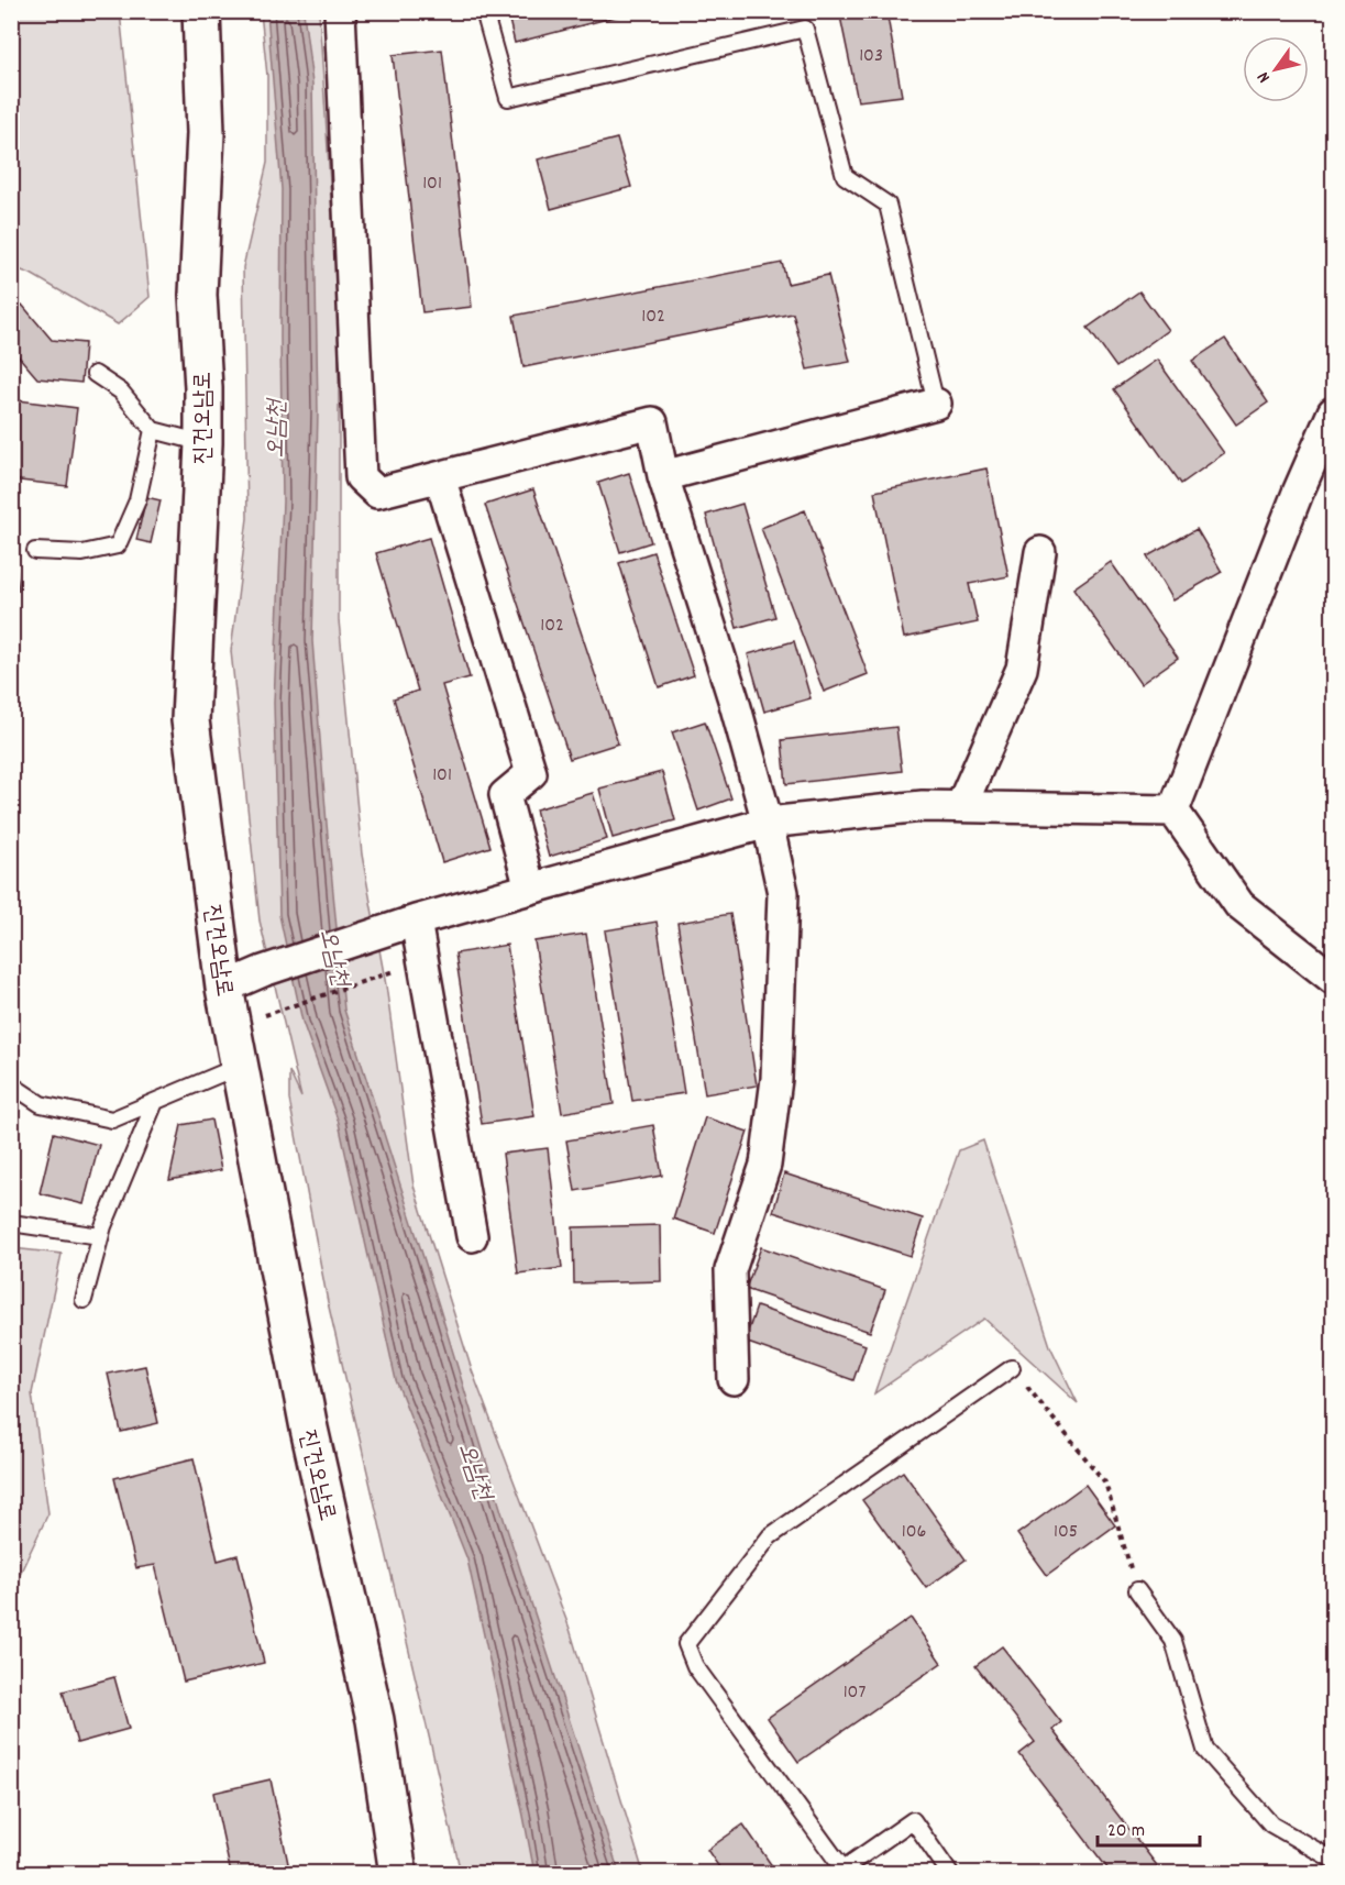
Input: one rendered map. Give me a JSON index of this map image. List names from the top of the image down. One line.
{"streets":{"main road":["진건오남로"]},"water":["오남천"],"house_numbers":["103","101","102","102","101","106","105","107"],"scale_bar":"20 m","north":"bottom left"}
